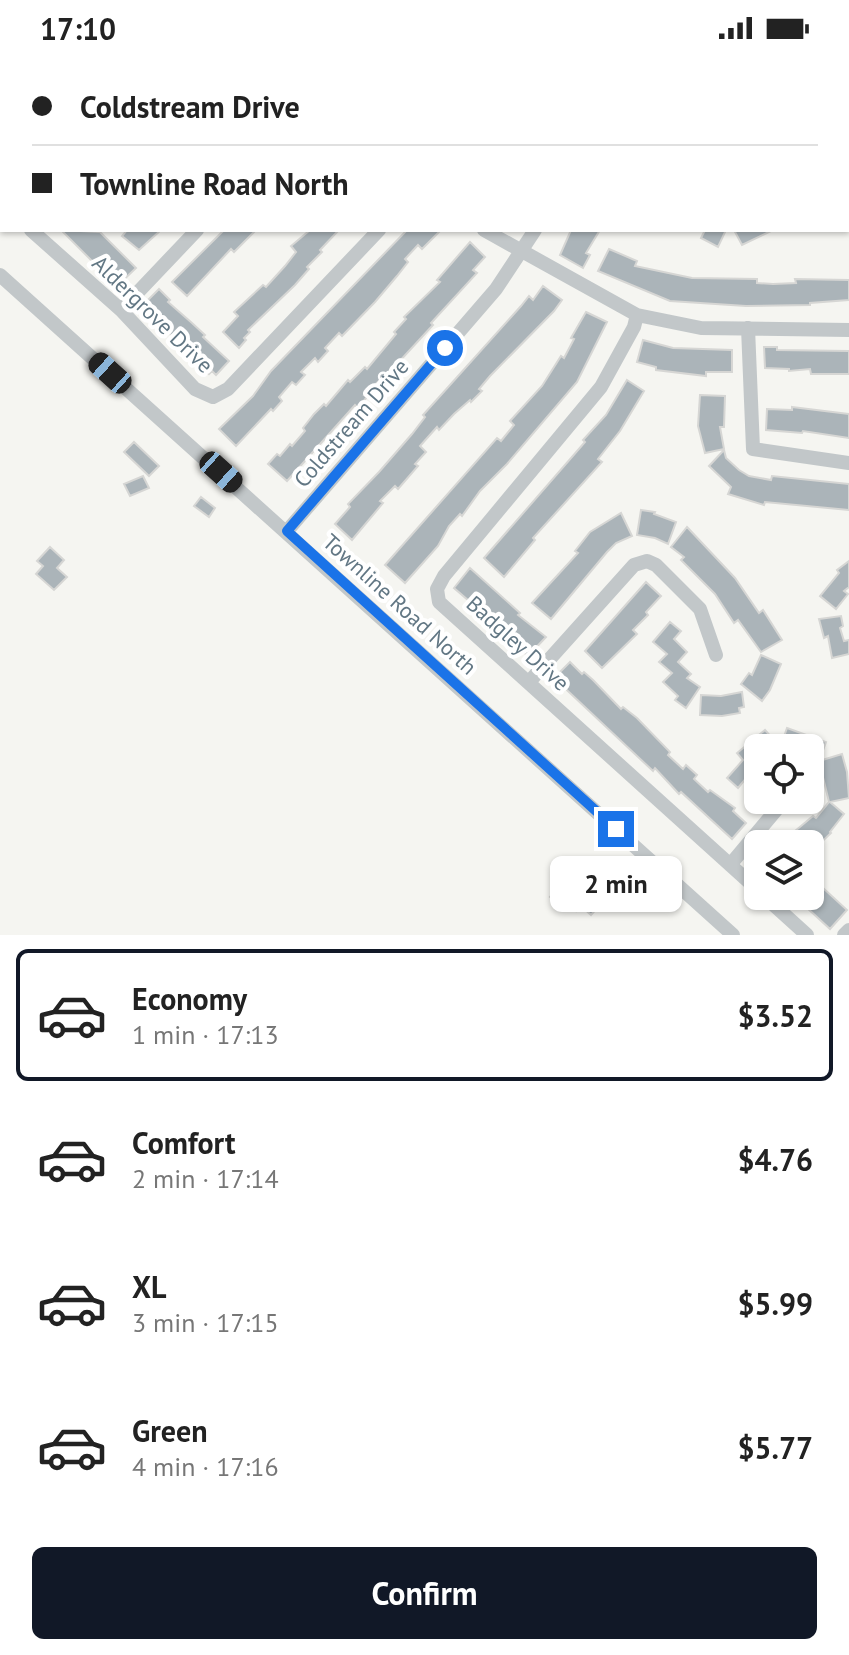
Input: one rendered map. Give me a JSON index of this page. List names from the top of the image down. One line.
{"streets":{"street":["Aldergrove Drive","Coldstream Drive","Townline Road North","Badgley Drive"]},"crossings":[["Coldstream Drive","Townline Road North"]],"page":{"status":"17:10","banner":["Coldstream Drive","Townline Road North"],"bubble":"2 min","list":[{"name":"Economy","note":"1 min · 17:13","value":"$3.52"},{"name":"Comfort","note":"2 min · 17:14","value":"$4.76"},{"name":"XL","note":"3 min · 17:15","value":"$5.99"},{"name":"Green","note":"4 min · 17:16","value":"$5.77"}],"buttons":"Confirm"}}
